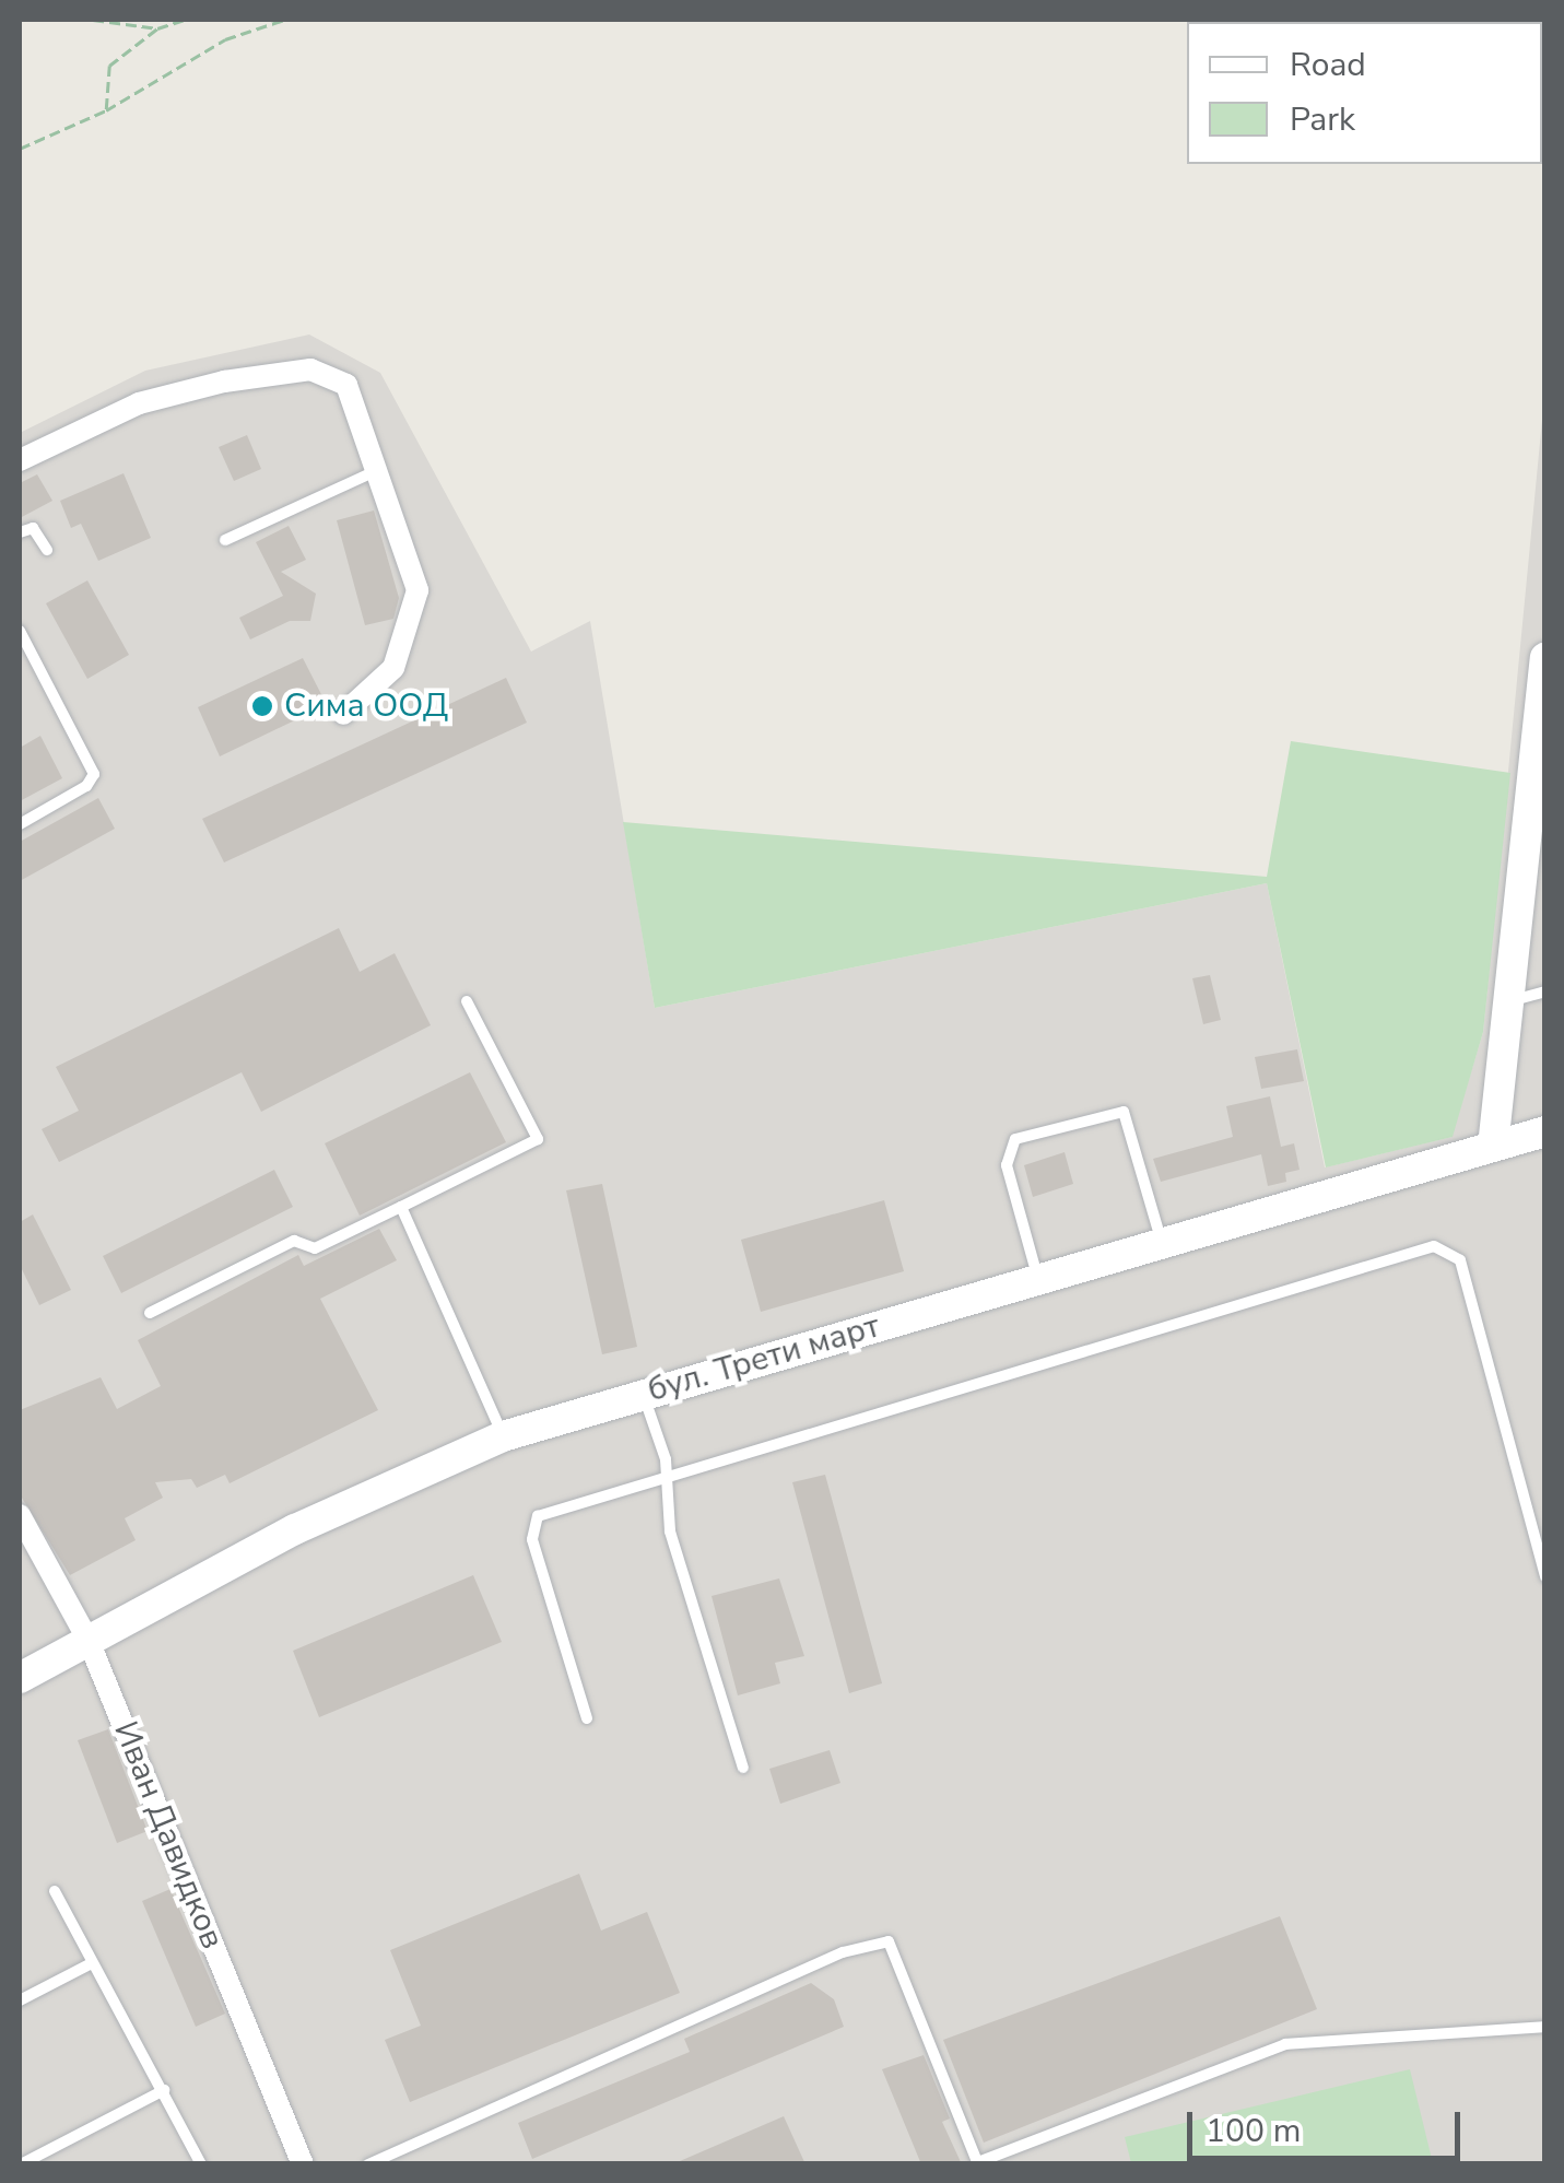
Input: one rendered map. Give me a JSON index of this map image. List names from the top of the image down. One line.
{"streets":{"main road":["бул. Трети март"],"street":["Иван Давидков"]},"crossings":[["бул. Трети март","Иван Давидков"]],"places":["Сима ООД"],"legend":["Road","Park"],"scale_bar":"100 m"}
